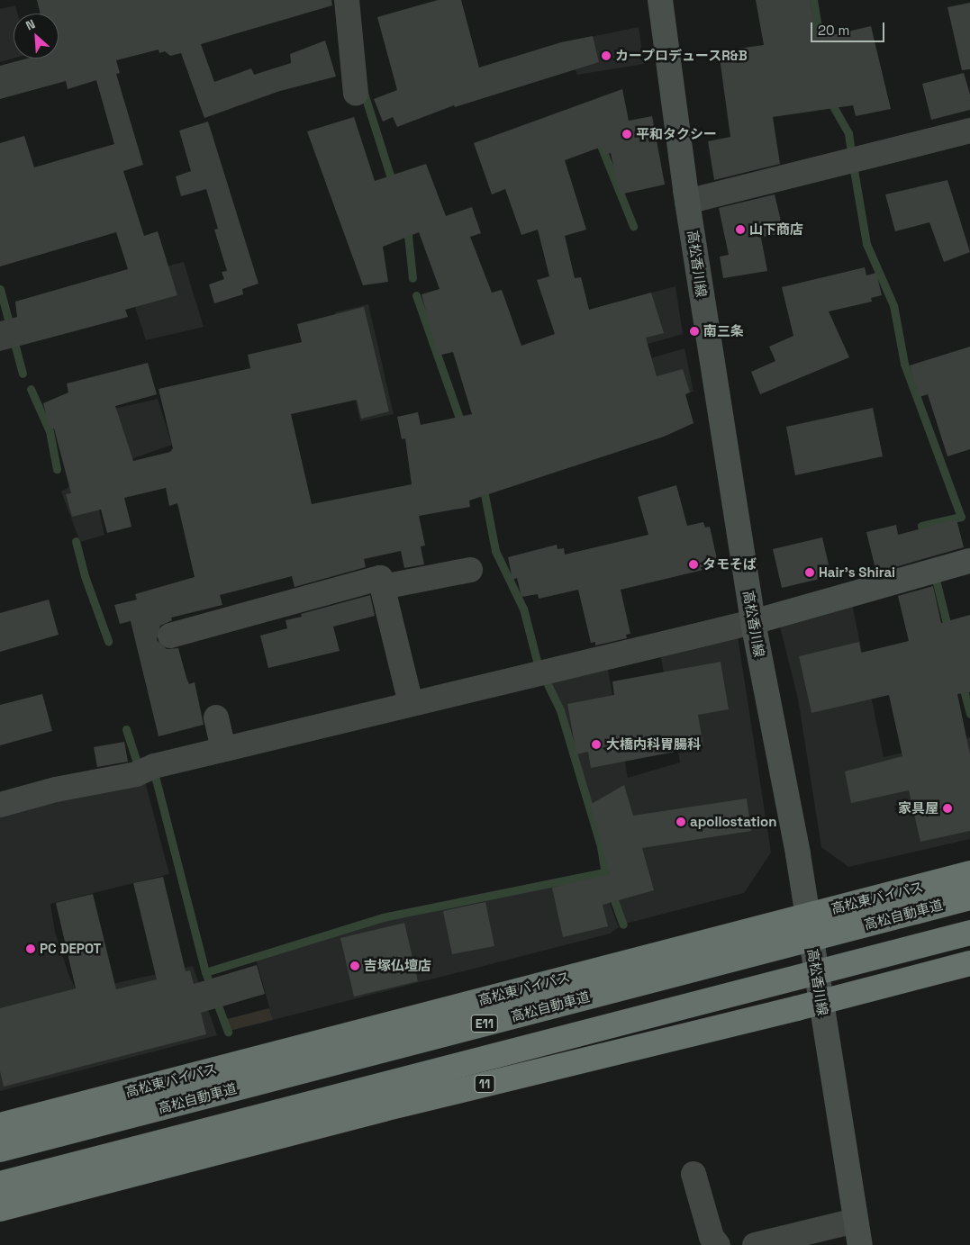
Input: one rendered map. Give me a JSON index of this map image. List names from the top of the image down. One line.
{"streets":{"highway":["高松東バイパス","高松自動車道","E11","11"],"main road":["高松香川線"]},"crossings":[["高松香川線","高松東バイパス"],["高松香川線","11"]],"places":["カープロデュースR&B","平和タクシー","山下商店","南三条","タモそば","Hair’s Shirai","大橋内科胃腸科","家具屋","apollostation","PC DEPOT","吉塚仏壇店"],"scale_bar":"20 m","north":"top left"}
